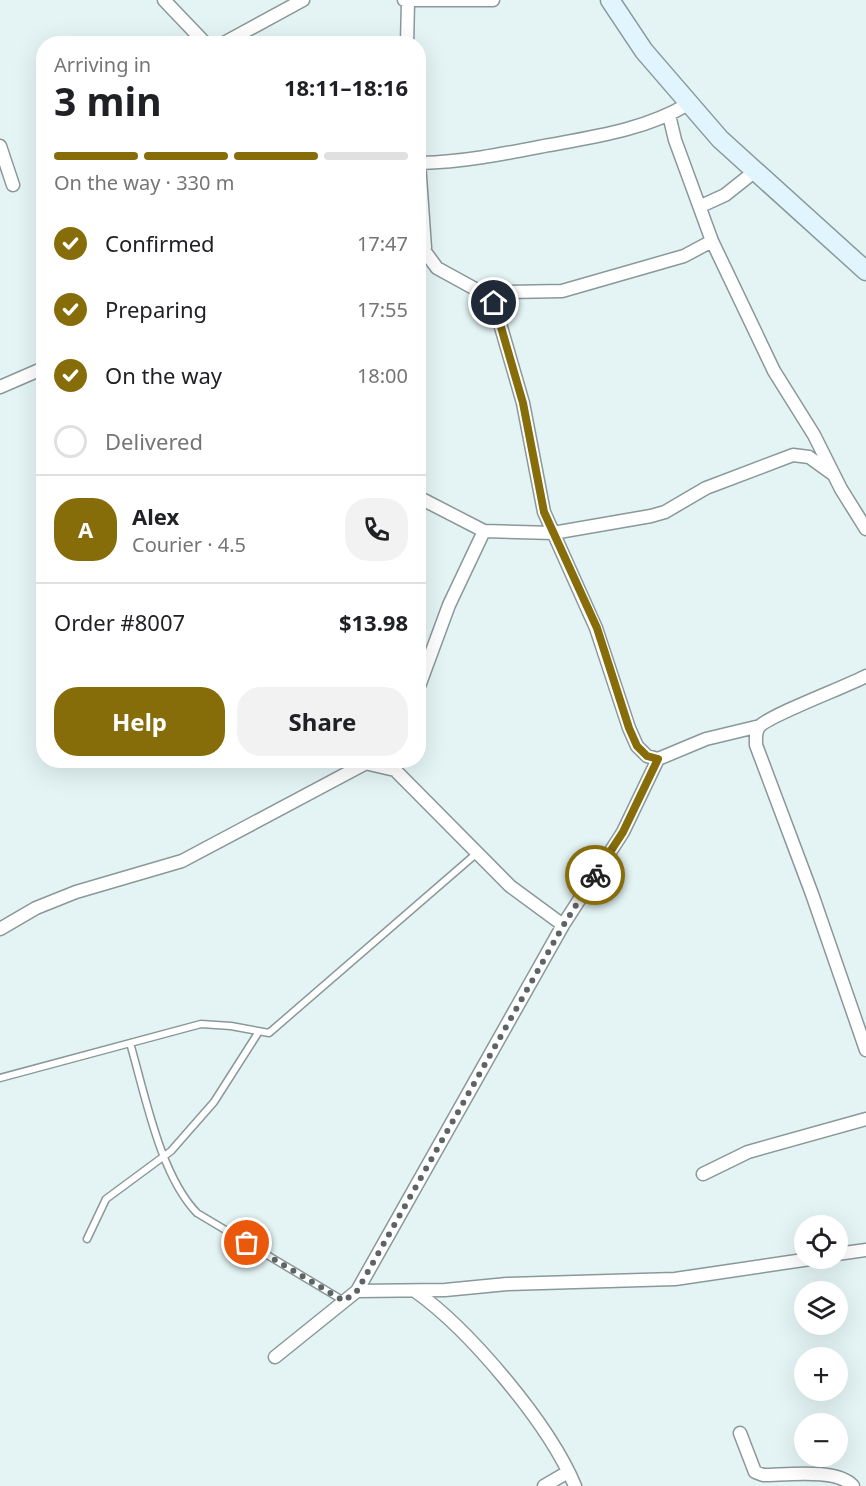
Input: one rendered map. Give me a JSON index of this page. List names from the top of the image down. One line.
{"page":{"heading":["3 min","Arriving in","18:11–18:16"],"panel":["Alex","Courier · 4.5","Order #8007","$13.98"],"bar":"On the way · 330 m","list":[["Confirmed","17:47"],["Preparing","17:55"],["On the way","18:00"],"Delivered"],"round":"A","buttons":["Help","Share"],"map_buttons":["+","−"]}}
